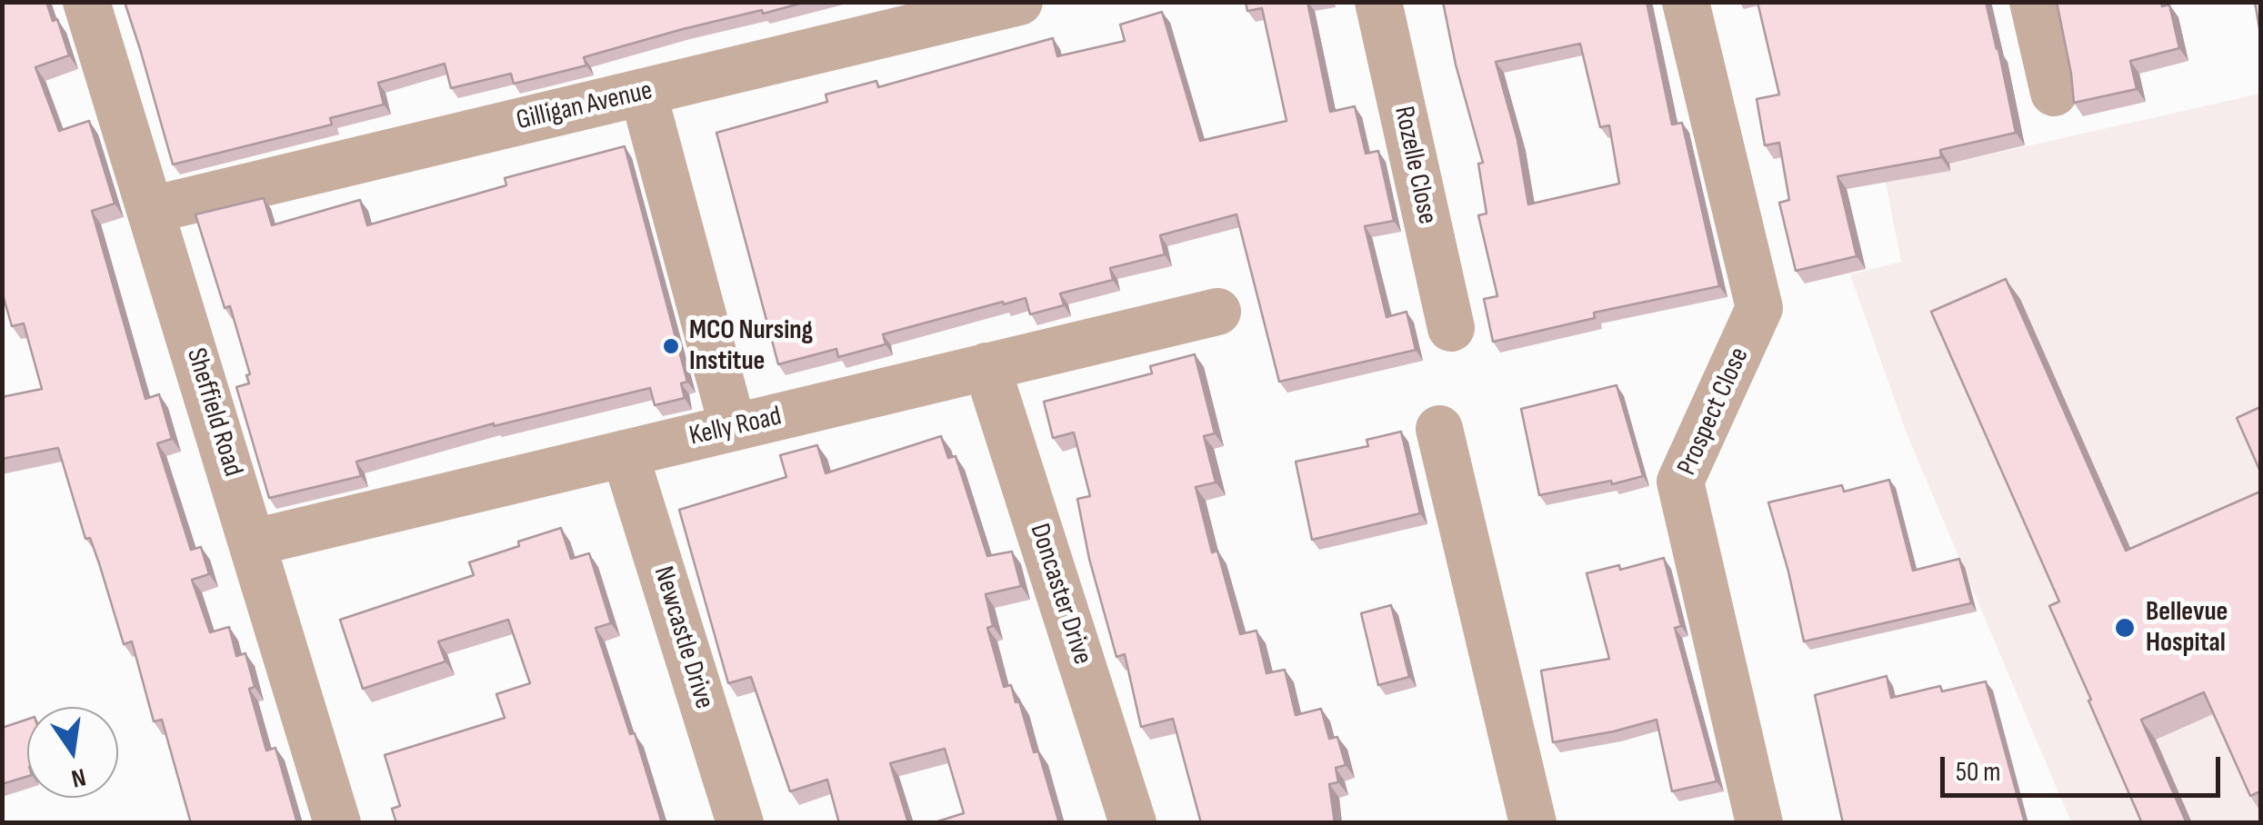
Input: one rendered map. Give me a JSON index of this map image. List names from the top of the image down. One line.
{"streets":{"street":["Gilligan Avenue","Rozelle Close","Prospect Close","Sheffield Road","Kelly Road","Doncaster Drive","Newcastle Drive"]},"crossings":[["Gilligan Avenue","Sheffield Road"],["Sheffield Road","Kelly Road"],["Kelly Road","Doncaster Drive"],["Kelly Road","Newcastle Drive"]],"places":["MCO Nursing Institue","Bellevue Hospital"],"scale_bar":"50 m","north":"bottom"}
